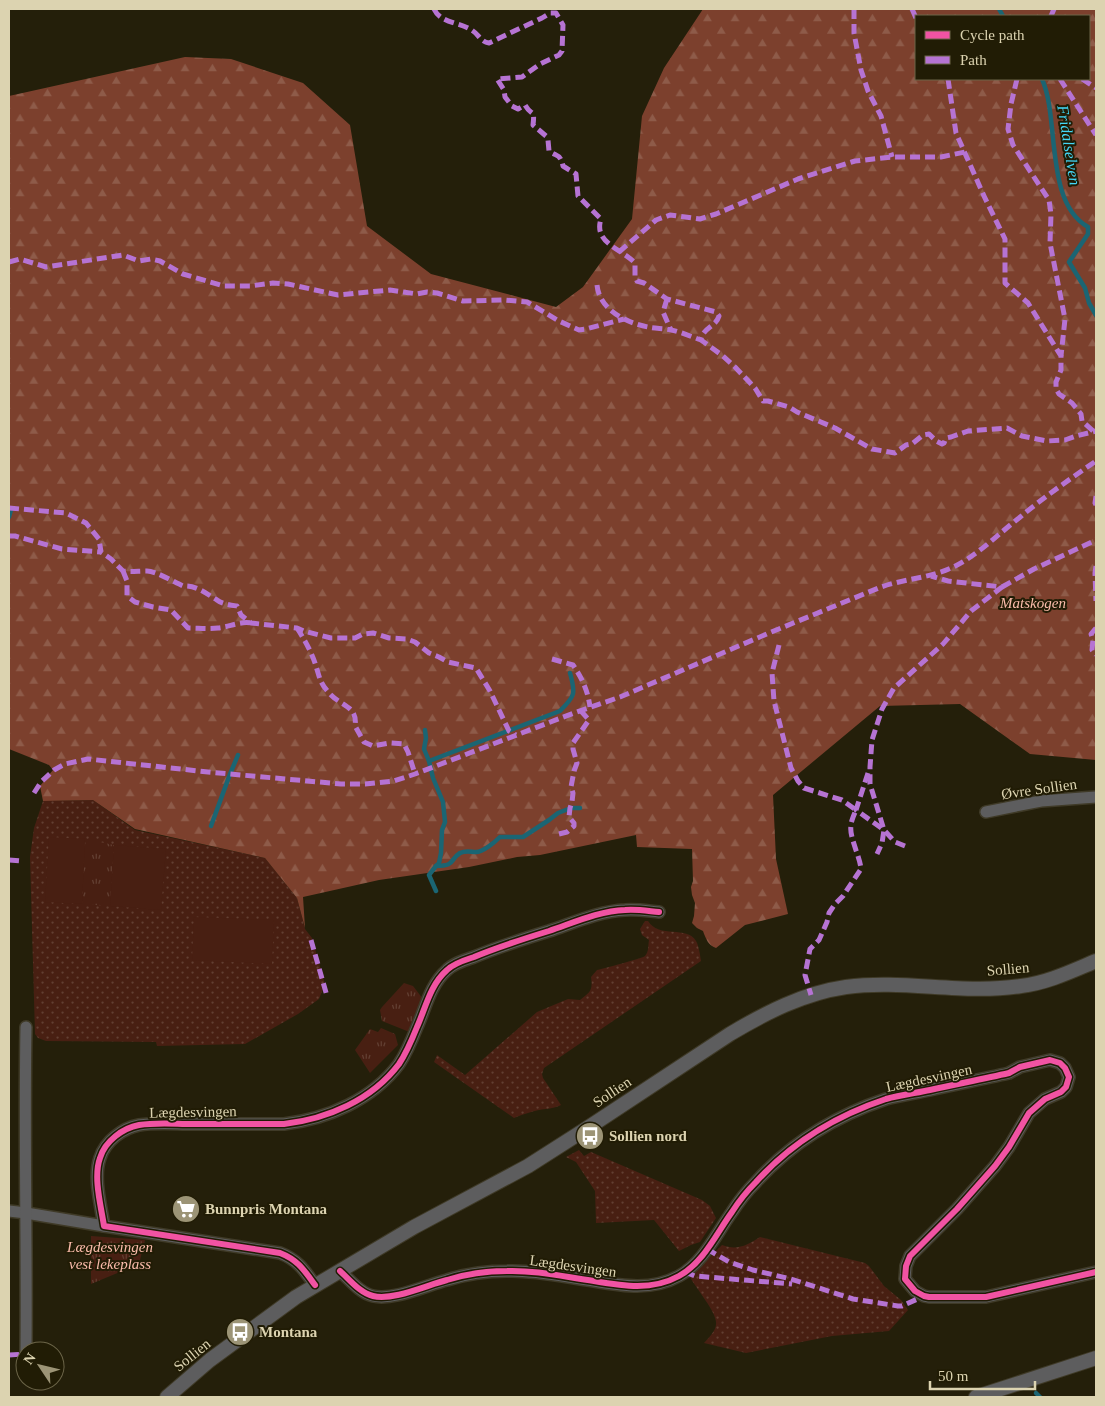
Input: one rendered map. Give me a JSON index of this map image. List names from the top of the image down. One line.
{"streets":{"street":["Øvre Sollien","Sollien","Lægdesvingen"]},"crossings":[["Sollien","Lægdesvingen"]],"water":["Fridalselven"],"parks":["Matskogen","Lægdesvingen vest lekeplass"],"places":{"bus stop":["Sollien nord","Montana"],"supermarket":["Bunnpris Montana"]},"legend":["Cycle path","Path"],"scale_bar":"50 m","north":"top left"}
